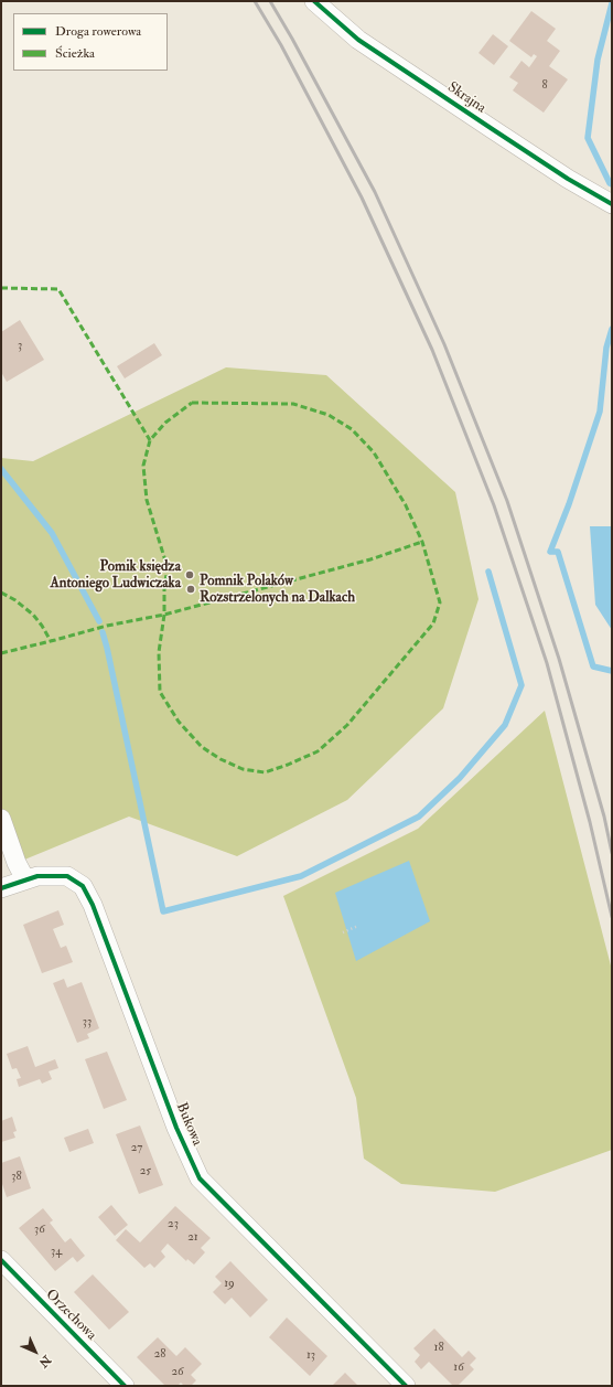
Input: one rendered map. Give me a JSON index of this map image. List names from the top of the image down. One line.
{"streets":{"street":["Skrajna","Bukowa","Orzechowa"]},"places":["Pomik księdza Antoniego Ludwiczaka","Pomnik Polaków Rozstrzelonych na Dalkach"],"house_numbers":["8","3","33","27","25","38","23","36","21","34","19","18","28","13","16","26"],"legend":["Droga rowerowa","Ścieżka"],"north":"bottom right"}
